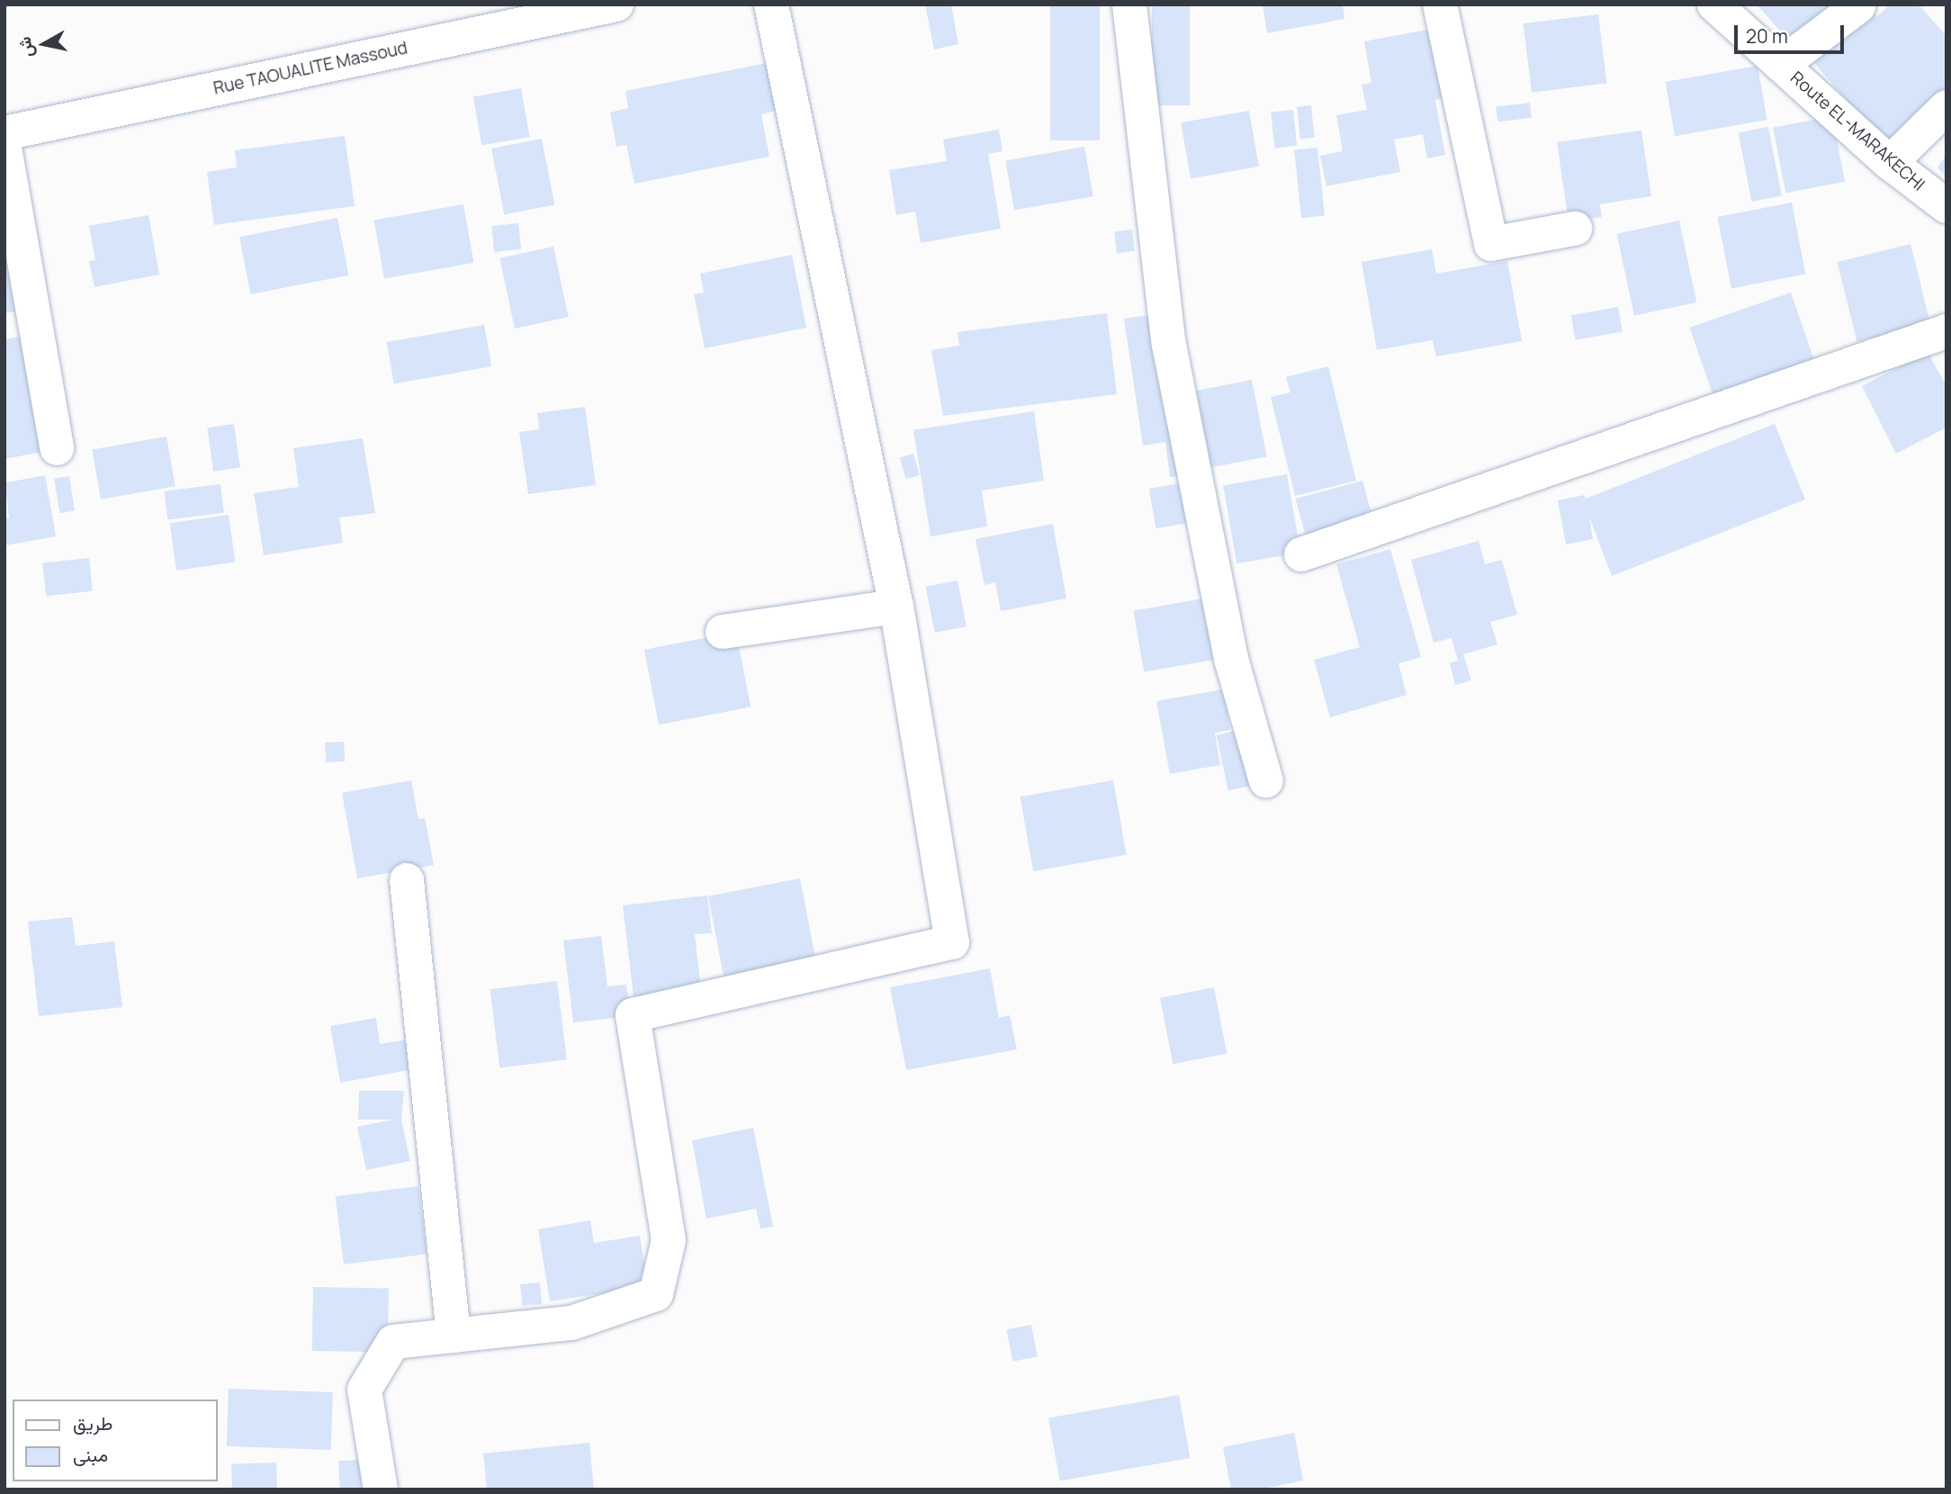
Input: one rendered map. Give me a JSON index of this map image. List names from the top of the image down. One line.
{"streets":{"street":["Rue TAOUALITE Massoud","Route EL-MARAKECHI"]},"legend":["طريق","مبنى"],"scale_bar":"20 m","north":"left"}
